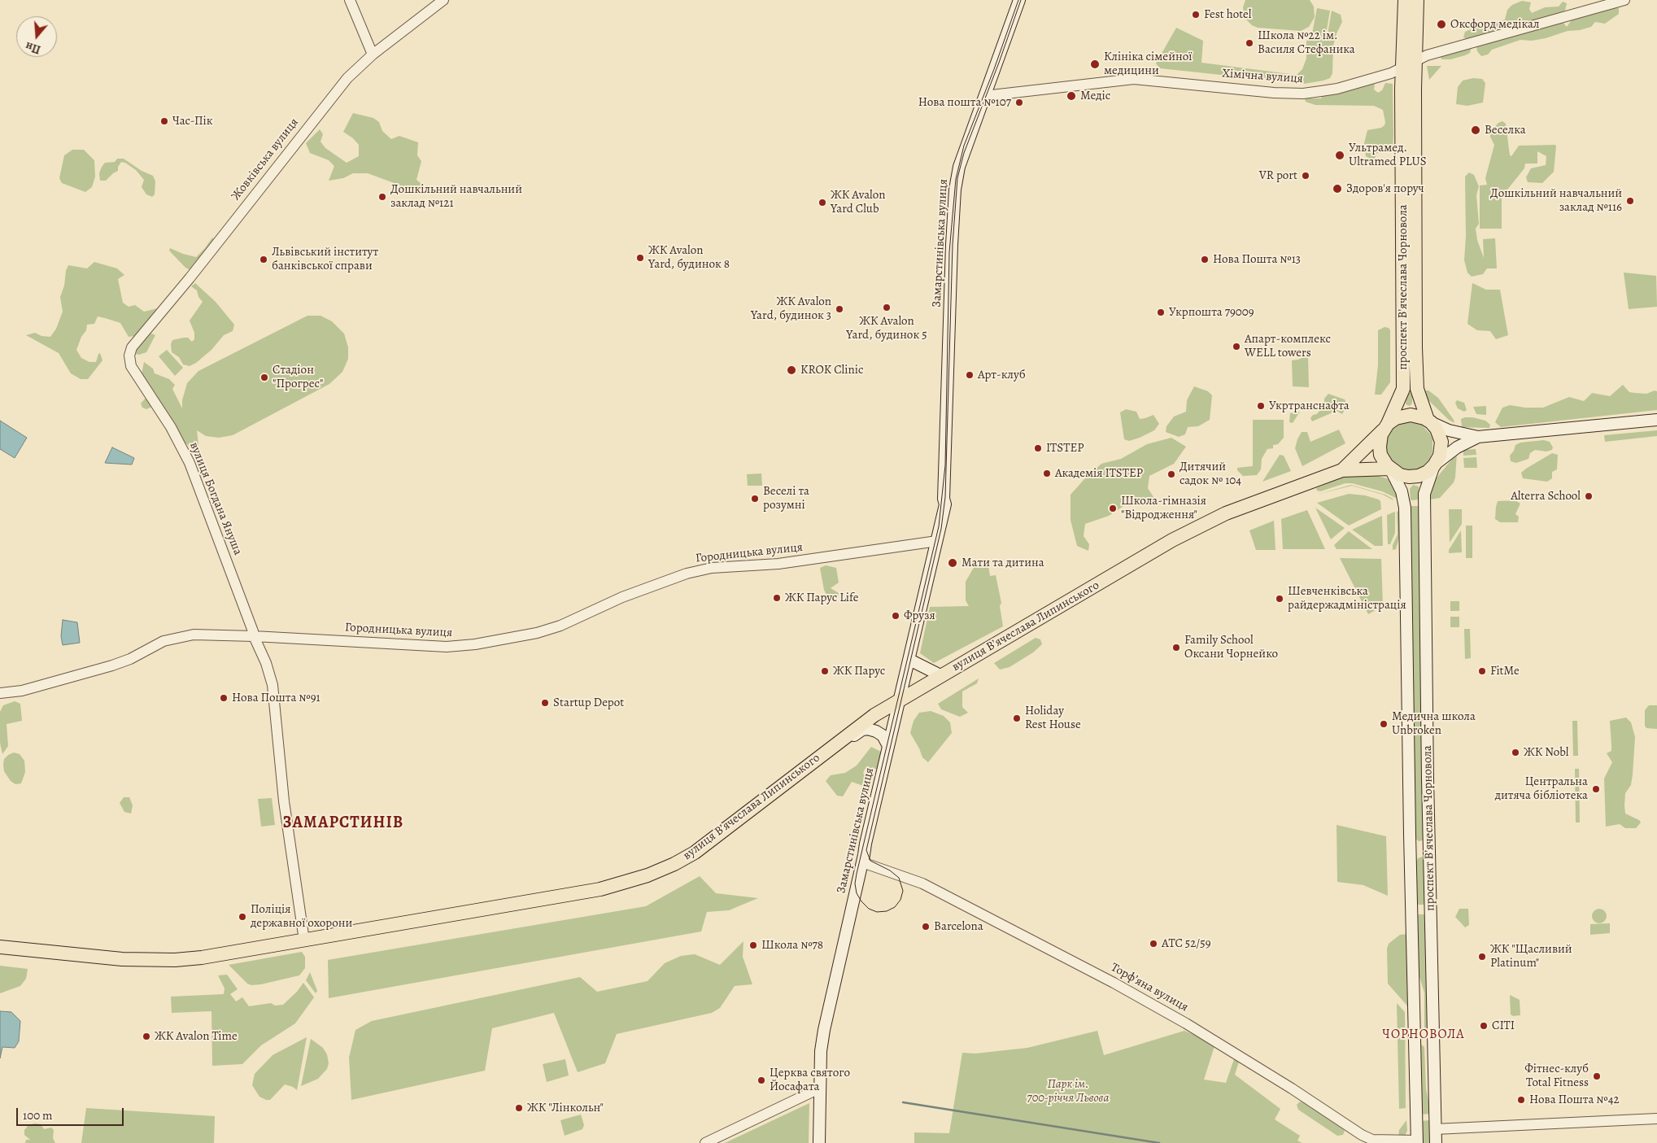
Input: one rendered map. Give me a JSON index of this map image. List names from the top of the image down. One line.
{"streets":{"main road":["Замарстинівська вулиця","проспект Вʼячеслава Чорновола","вулиця Вʼячеслава Липинського"],"street":["Хімічна вулиця","Жовківська вулиця","вулиця Богдана Януша","Городницька вулиця","Торфʼяна вулиця"]},"crossings":[["Хімічна вулиця","Замарстинівська вулиця"],["Хімічна вулиця","проспект Вʼячеслава Чорновола"],["Жовківська вулиця","вулиця Богдана Януша"],["Замарстинівська вулиця","Городницька вулиця"],["Замарстинівська вулиця","вулиця Вʼячеслава Липинського"],["Замарстинівська вулиця","Торфʼяна вулиця"],["проспект Вʼячеслава Чорновола","вулиця Вʼячеслава Липинського"],["проспект Вʼячеслава Чорновола","Торфʼяна вулиця"],["вулиця Богдана Януша","Городницька вулиця"],["вулиця Богдана Януша","вулиця Вʼячеслава Липинського"]],"districts":["ЗАМАРСТИНІВ","ЧОРНОВОЛА"],"parks":["Парк ім. 700-річчя Львова"],"places":["Fest hotel","Оксфорд медікал","Школа №22 ім. Василя Стефаника","Клініка сімейної медицини","Медіс","Нова пошта №107","Час-Пік","Веселка","Ультрамед. Ultramed PLUS","VR port","Здоров'я поруч","Дошкільний навчальний заклад №121","Дошкільний навчальний заклад №116","ЖК Avalon Yard Club","ЖК Avalon Yard, будинок 8","Львівський інститут банківської справи","Нова Пошта №13","ЖК Avalon Yard, будинок 5","ЖК Avalon Yard, будинок 3","Укрпошта 79009","Апарт-комплекс WELL towers","KROK Clinic","Арт-клуб","Стадіон \"Прогрес\"","Укртранснафта","ITSTEP","Академія ITSTEP","Дитячий садок № 104","Alterra School","Веселі та розумні","Школа-гімназія \"Відродження\"","Мати та дитина","ЖК Парус Life","Шевченківська райдержадміністрація","Фрузя","Family School Оксани Чорнейко","ЖК Парус","FitMe","Нова Пошта №91","Startup Depot","Holiday Rest House","Медична школа Unbroken","ЖК Nobl","Центральна дитяча бібліотека","Поліція державної охорони","Barcelona","АТС 52/59","Школа №78","ЖК \"Щасливий Platinum\"","CITI","ЖК Avalon Time","Фітнес-клуб Total Fitness","Церква святого Йосафата","Нова Пошта №42","ЖК \"Лінкольн\""],"scale_bar":"100 m","north":"bottom"}
